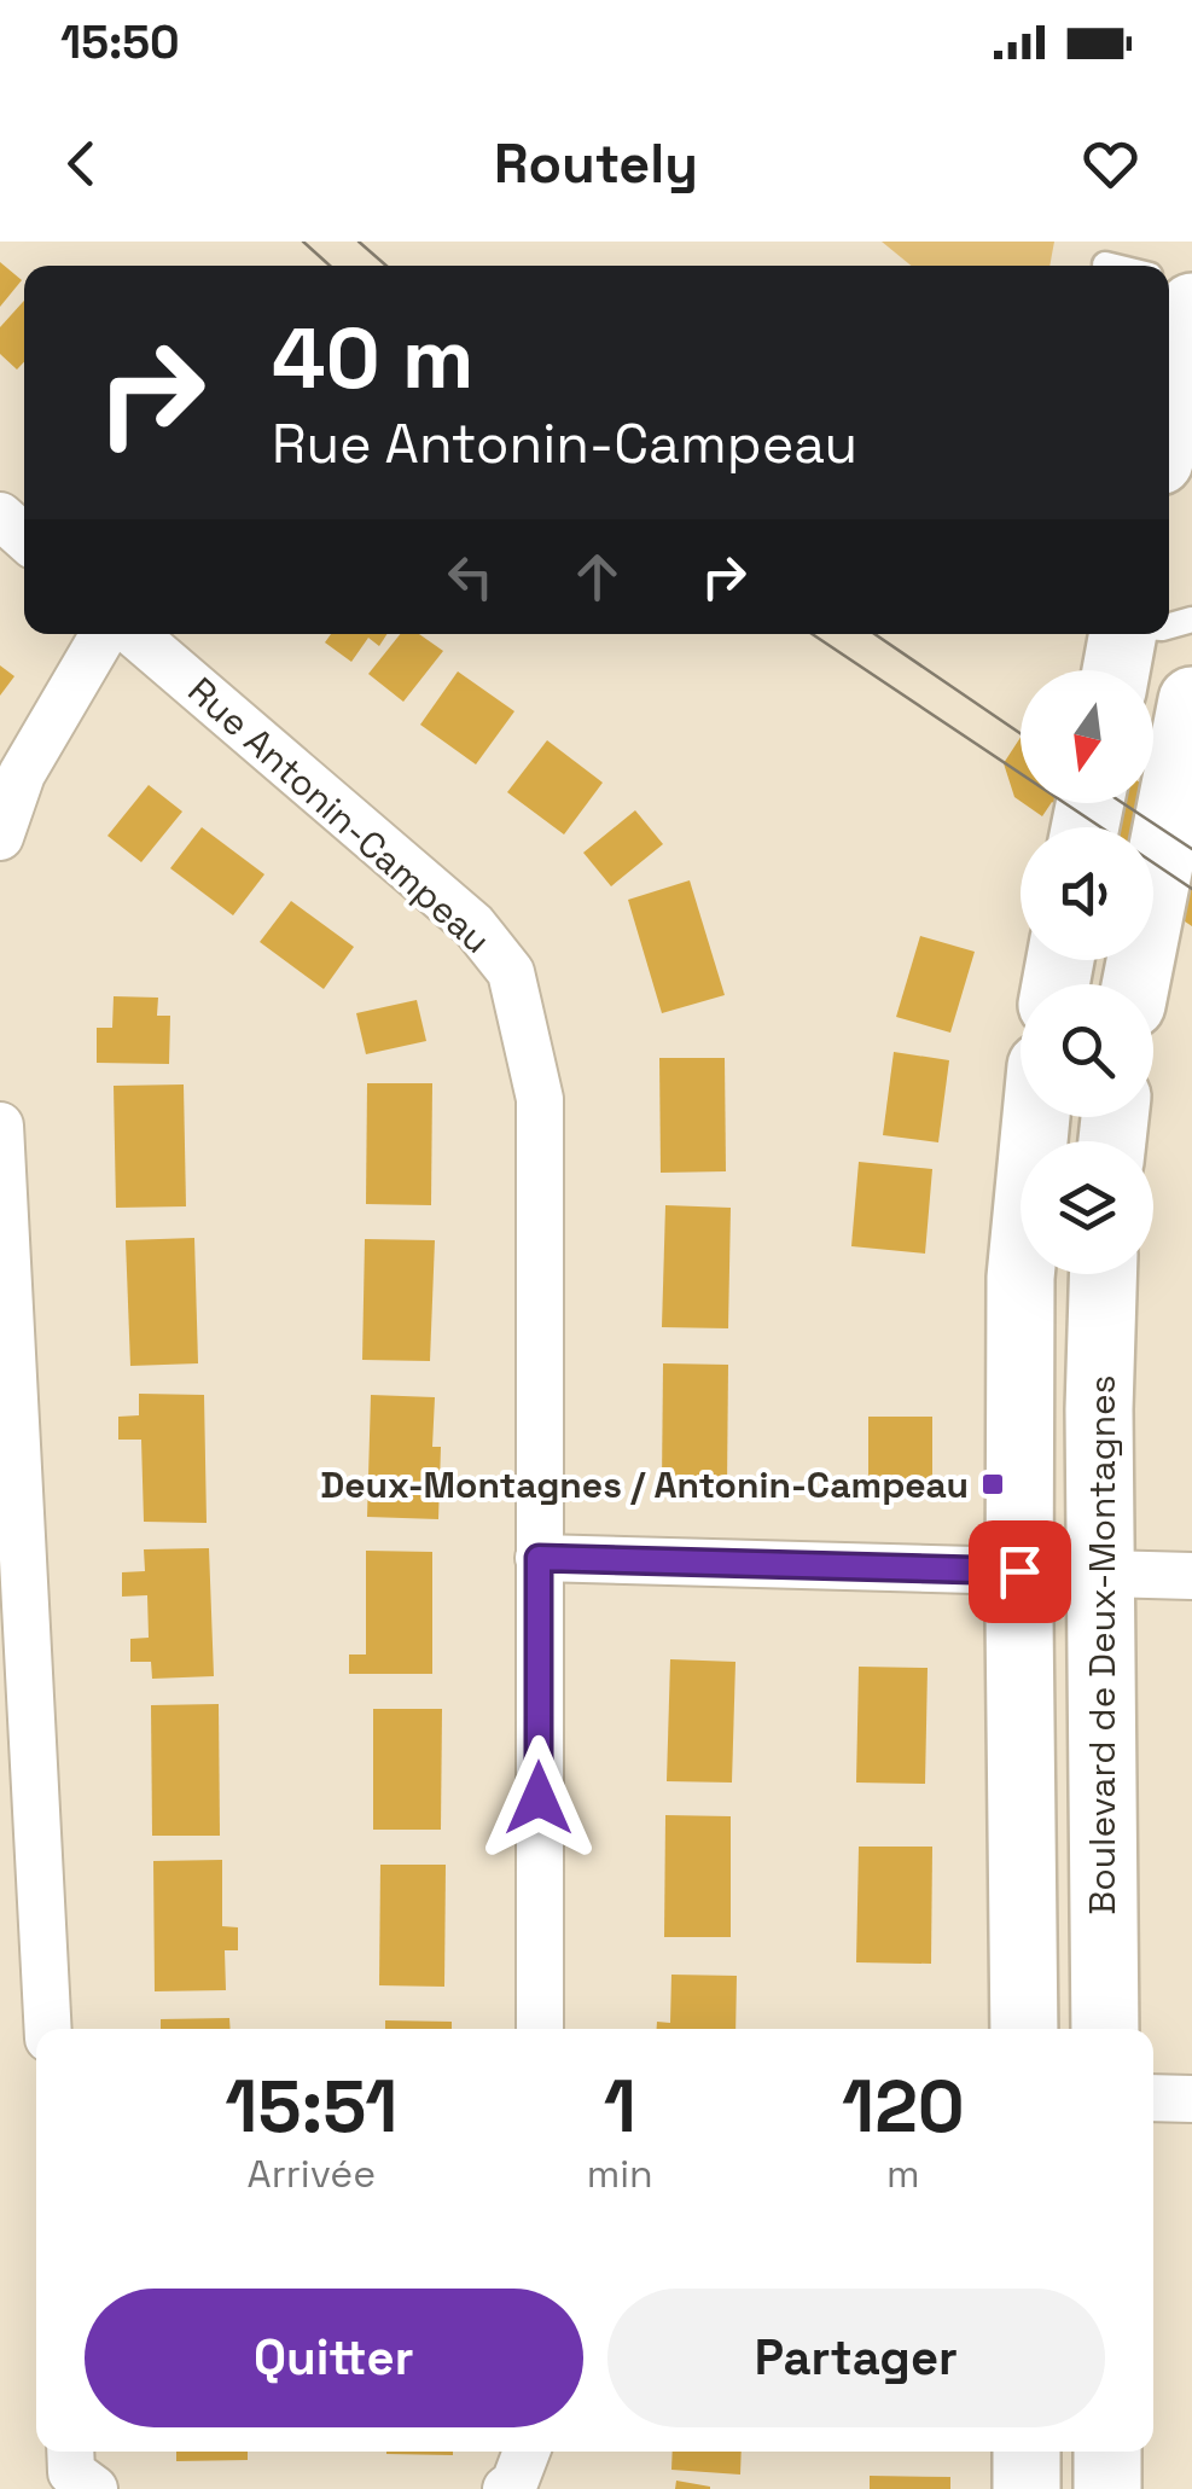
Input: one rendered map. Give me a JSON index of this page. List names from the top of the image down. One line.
{"streets":{"street":["Rue Antonin-Campeau","Boulevard de Deux-Montagnes"]},"places":{"transit":["Deux-Montagnes / Antonin-Campeau"]},"north":"bottom","page":{"status":"15:50","header":"Routely","turn":["40 m","Rue Antonin-Campeau"],"eta":["15:51","Arrivée","1","min","120","m"],"buttons":["Quitter","Partager"]}}
